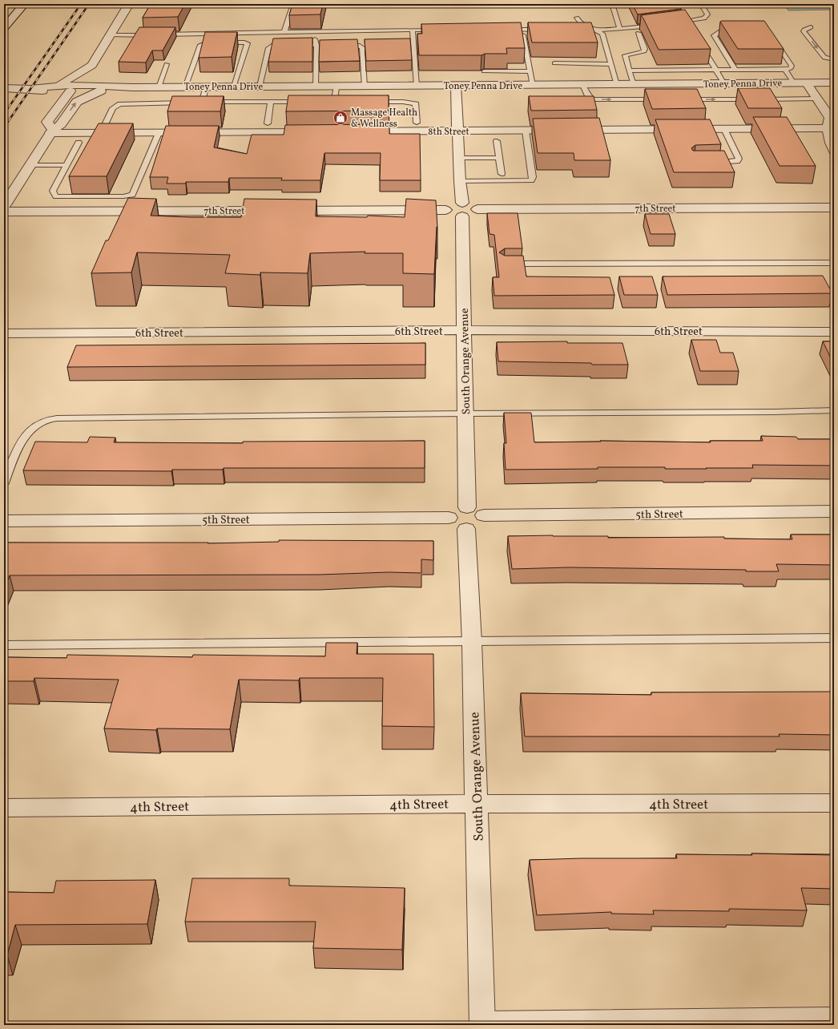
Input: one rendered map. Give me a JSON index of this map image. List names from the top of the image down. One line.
{"streets":{"street":["Toney Penna Drive","8th Street","7th Street","6th Street","South Orange Avenue","5th Street","4th Street"]},"crossings":[["Toney Penna Drive","South Orange Avenue"],["8th Street","South Orange Avenue"],["7th Street","South Orange Avenue"],["6th Street","South Orange Avenue"],["South Orange Avenue","5th Street"],["South Orange Avenue","4th Street"]],"places":{"shop":["Massage Health & Wellness"]}}
